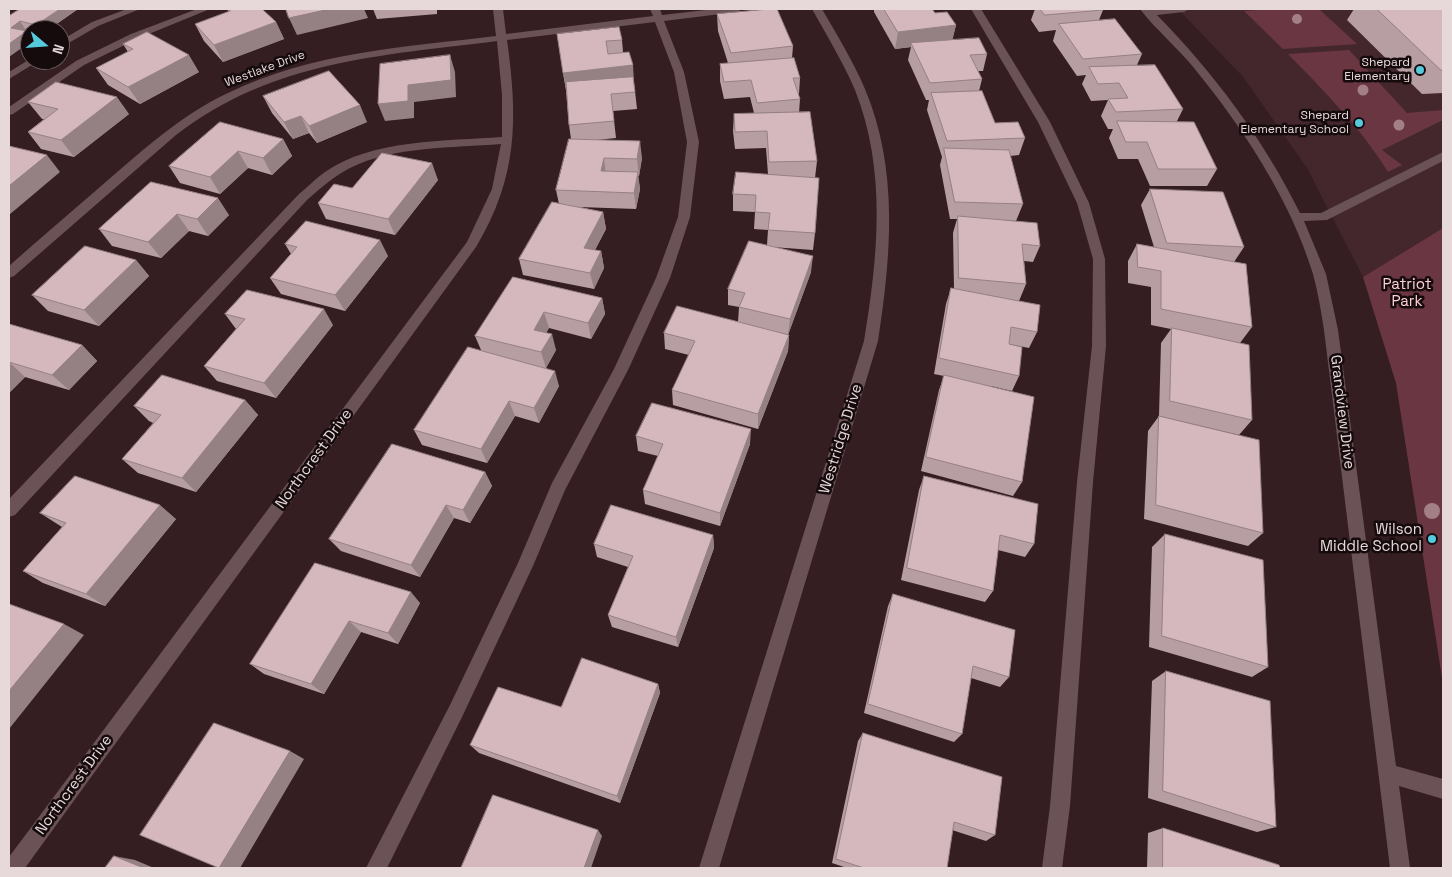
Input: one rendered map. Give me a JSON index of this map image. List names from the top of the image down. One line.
{"streets":{"street":["Westlake Drive","Grandview Drive","Westridge Drive","Northcrest Drive"]},"crossings":[["Westlake Drive","Northcrest Drive"]],"parks":["Patriot Park"],"places":["Shepard Elementary","Shepard Elementary School","Wilson Middle School"],"north":"right"}
